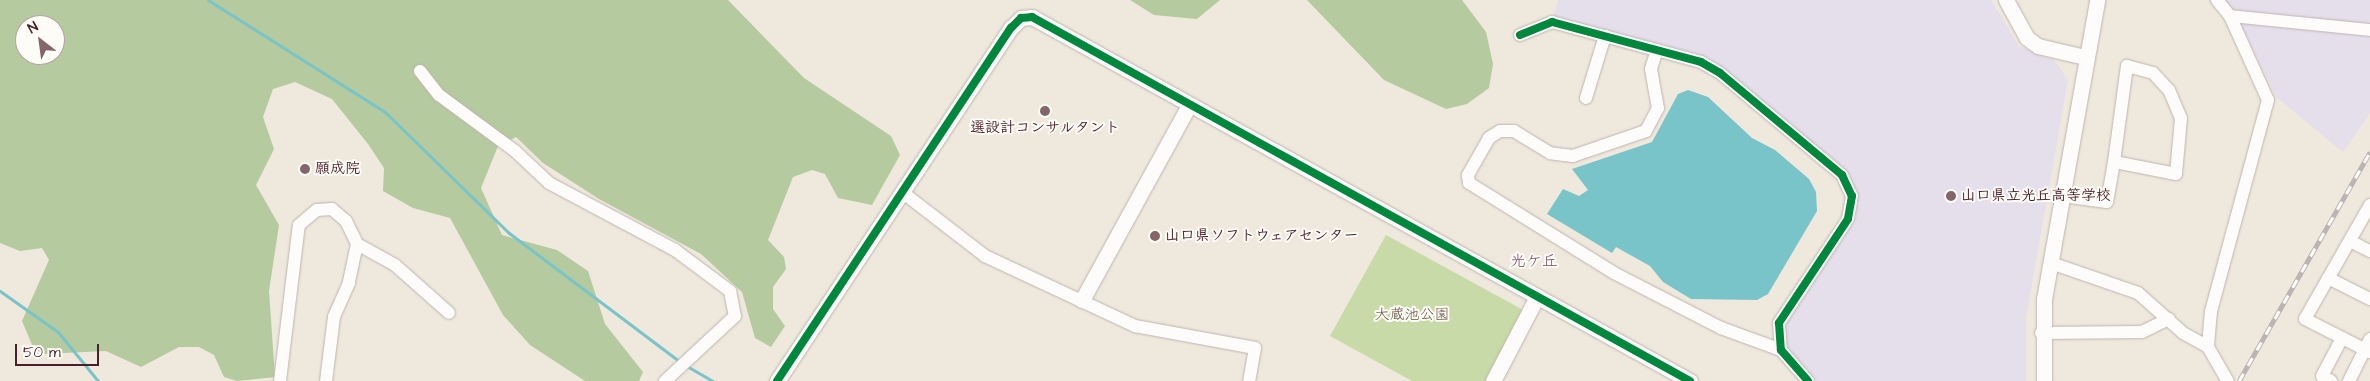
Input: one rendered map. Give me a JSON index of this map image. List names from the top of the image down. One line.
{"districts":["光ケ丘"],"parks":["大蔵池公園"],"places":["選設計コンサルタント","願成院","山口県立光丘高等学校","山口県ソフトウェアセンター"],"scale_bar":"50 m","north":"top left"}
